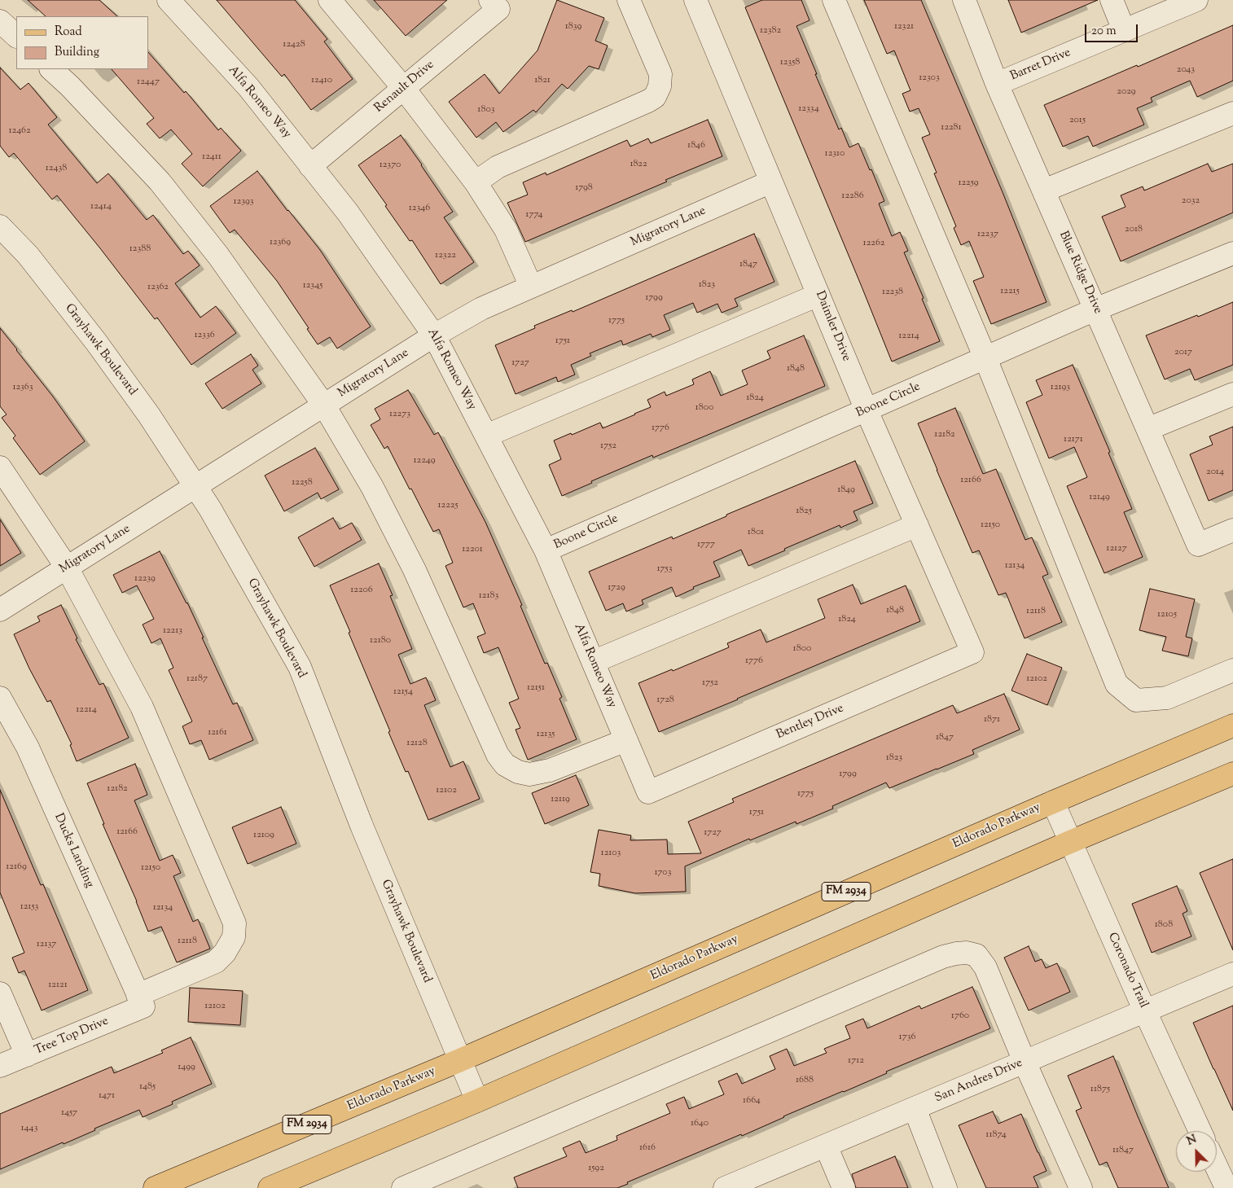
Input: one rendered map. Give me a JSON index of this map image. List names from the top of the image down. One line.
{"streets":{"main road":["Eldorado Parkway","FM 2934"],"street":["Barret Drive","Renault Drive","Alfa Romeo Way","Migratory Lane","Blue Ridge Drive","Daimler Drive","Grayhawk Boulevard","Boone Circle","Bentley Drive","Ducks Landing","Coronado Trail","Tree Top Drive","San Andres Drive"]},"crossings":[["Barret Drive","Blue Ridge Drive"],["Renault Drive","Alfa Romeo Way"],["Alfa Romeo Way","Migratory Lane"],["Alfa Romeo Way","Boone Circle"],["Alfa Romeo Way","Bentley Drive"],["Migratory Lane","Daimler Drive"],["Migratory Lane","Grayhawk Boulevard"],["Migratory Lane","Tree Top Drive"],["Blue Ridge Drive","Boone Circle"],["Daimler Drive","Boone Circle"],["Daimler Drive","Bentley Drive"],["Grayhawk Boulevard","Eldorado Parkway"],["Eldorado Parkway","Coronado Trail"],["Ducks Landing","Tree Top Drive"],["Coronado Trail","San Andres Drive"]],"house_numbers":["1839","12321","12382","12428","12358","2043","12303","12410","1821","12447","2029","12334","1803","2015","12281","12462","1846","12310","12411","1822","12370","12438","12259","1798","12286","2032","12393","12414","12346","1774","2018","12237","12369","12262","12388","12322","1847","1823","12345","12362","12215","12238","1799","1775","12336","12214","1751","2017","1727","1848","12363","12193","1824","1800","12273","1776","12182","12171","1752","12249","2014","12166","12258","1849","12149","12225","1825","12150","1801","1777","12127","12201","12134","1753","12239","1729","12206","12183","1848","12118","12105","1824","12213","12180","1800","1776","12187","12102","1752","12151","12154","1728","12214","1871","12161","12135","1847","12128","1823","1799","12182","12102","1775","12119","1751","12166","1727","12109","12103","12169","12150","1703","12153","12134","1808","12118","12137","12121","12102","1760","1736","1712","1499","1688","1485","11875","1471","1664","1457","1640","1443","11874","1616","11847","1592"],"legend":["Road","Building"],"scale_bar":"20 m","north":"top left"}
